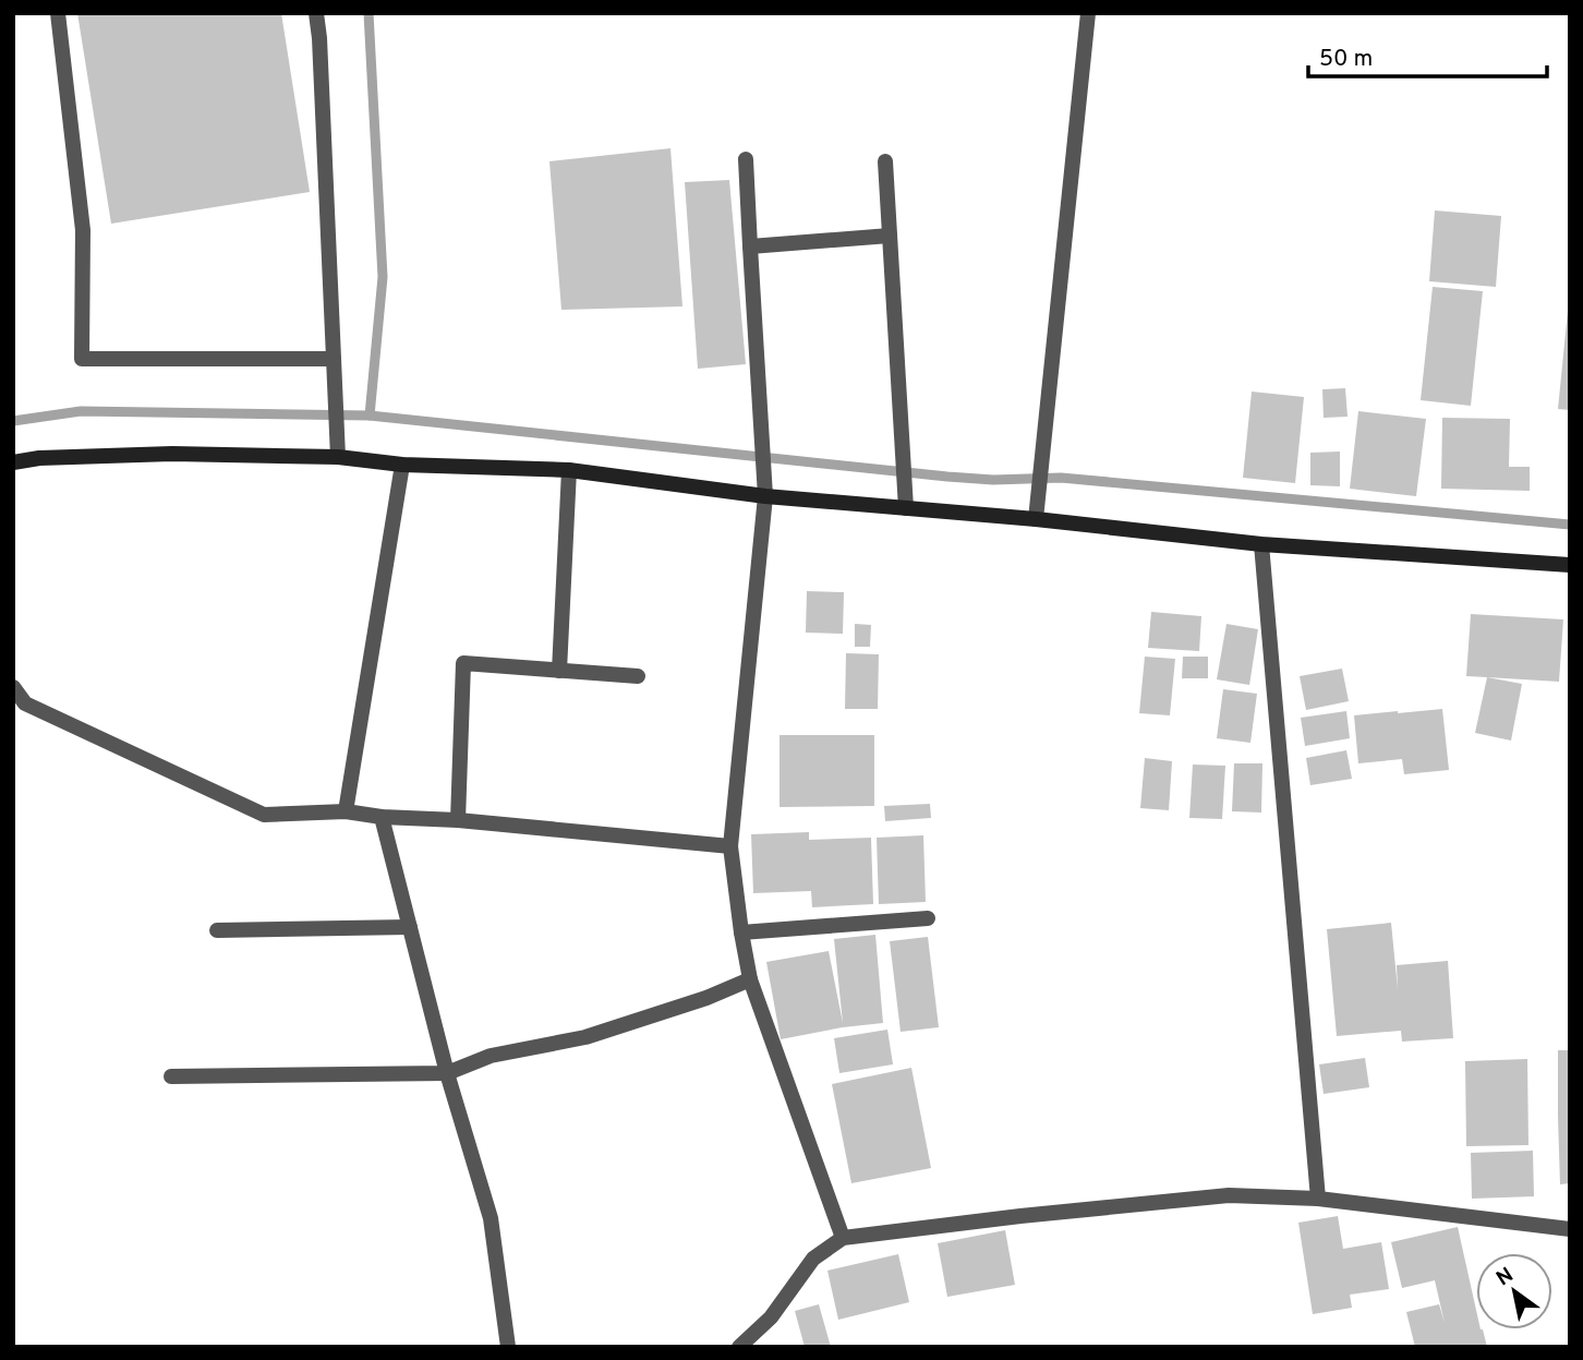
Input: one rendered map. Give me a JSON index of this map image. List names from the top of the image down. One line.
{"scale_bar":"50 m","north":"top left"}
